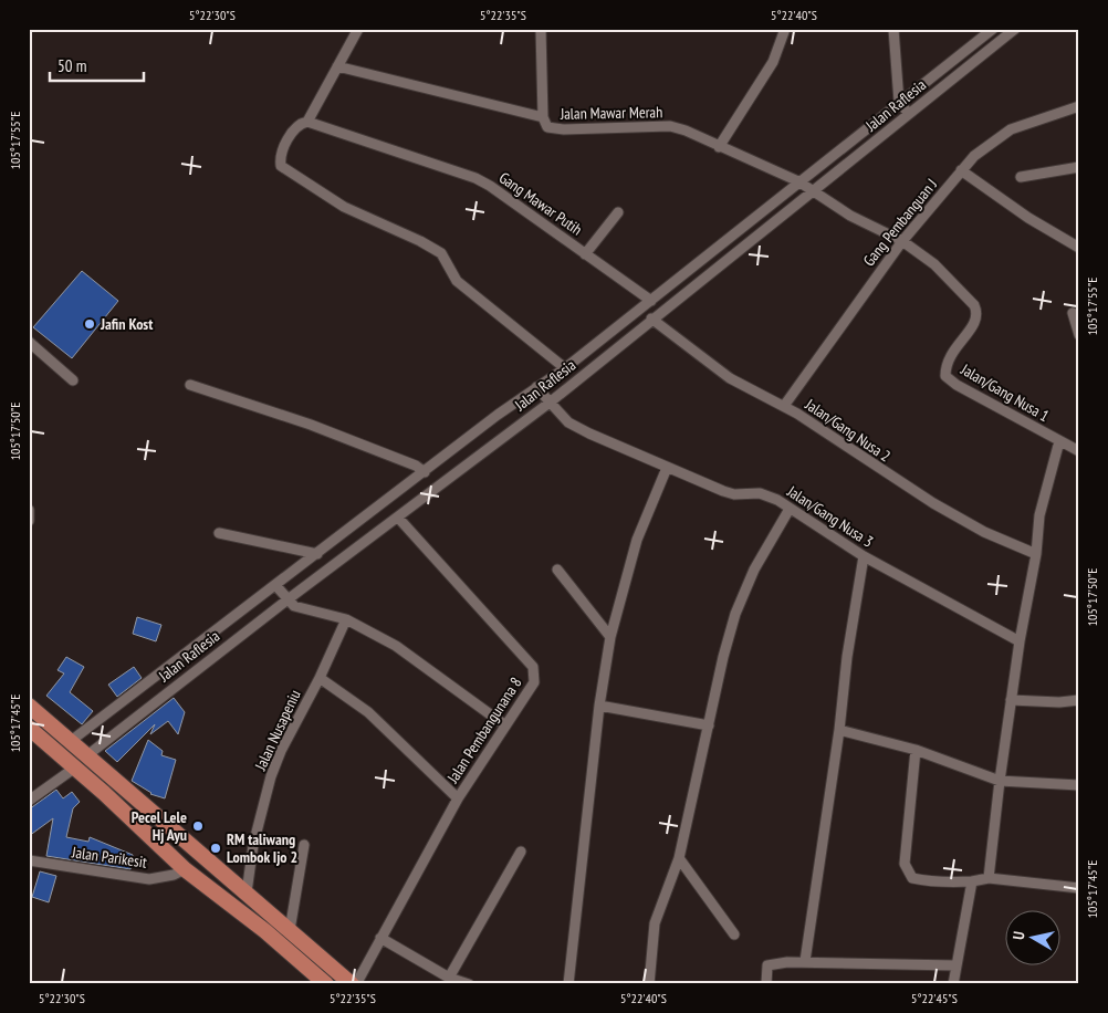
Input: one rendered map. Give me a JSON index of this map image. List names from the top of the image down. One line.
{"streets":{"street":["Jalan Raflesia","Jalan Mawar Merah","Gang Mawar Putih","Gang Pembanguan J","Jalan/Gang Nusa 1","Jalan/Gang Nusa 2","Jalan/Gang Nusa 3","Jalan Nusapeniu","Jalan Pembangunana 8","Jalan Parikesit"]},"crossings":[["Jalan Raflesia","Jalan Mawar Merah"],["Jalan Raflesia","Gang Mawar Putih"],["Jalan Raflesia","Jalan/Gang Nusa 1"],["Jalan Raflesia","Jalan/Gang Nusa 2"],["Jalan Raflesia","Jalan/Gang Nusa 3"],["Jalan Raflesia","Jalan Pembangunana 8"],["Jalan Mawar Merah","Jalan/Gang Nusa 1"],["Gang Pembanguan J","Jalan/Gang Nusa 1"],["Gang Pembanguan J","Jalan/Gang Nusa 2"]],"places":["Jafin Kost","Pecel Lele Hj Ayu","RM taliwang Lombok Ijo 2"],"scale_bar":"50 m","north":"left","coordinates":["5°22'30\"S","5°22'35\"S","5°22'40\"S","105°17'55\"E","105°17'50\"E","105°17'45\"E","5°22'45\"S"]}
